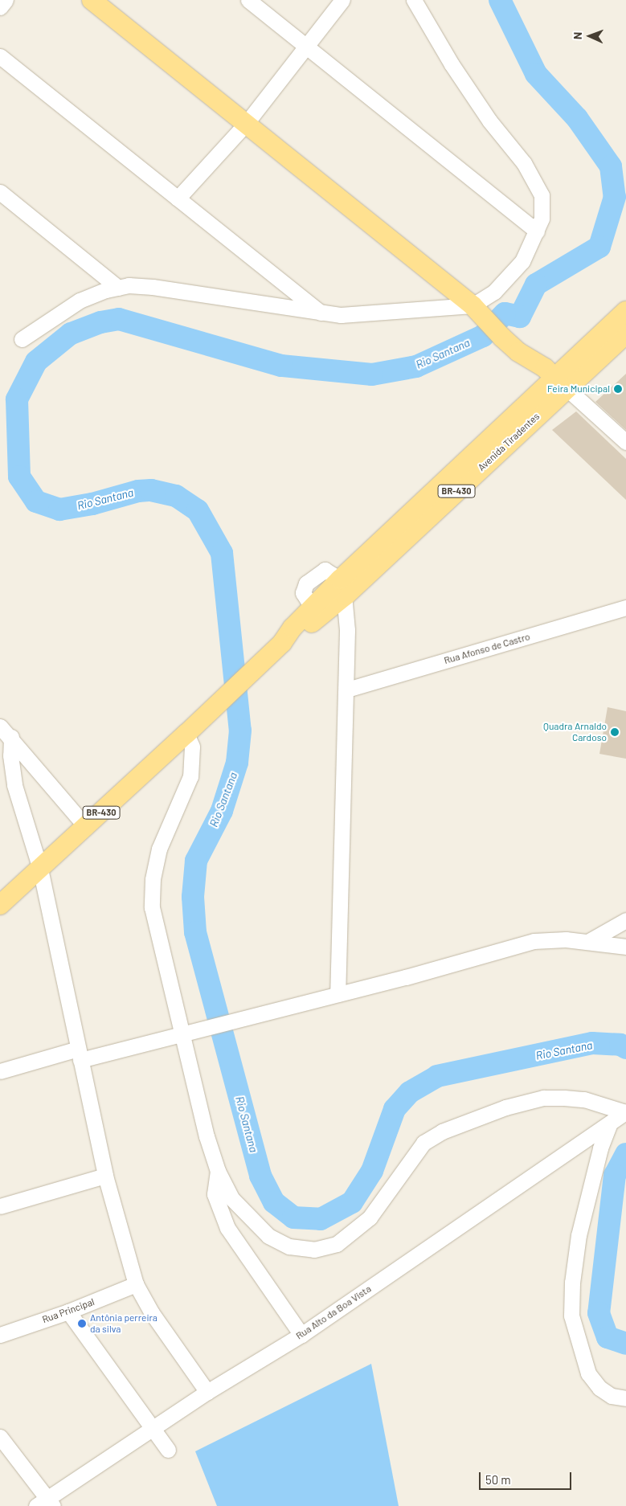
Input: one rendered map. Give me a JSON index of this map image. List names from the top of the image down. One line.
{"streets":{"main road":["BR-430"],"street":["Rua Afonso de Castro","Rua Principal","Rua Alto da Boa Vista"]},"water":["Rio Santana"],"places":["Feira Municipal","Quadra Arnaldo Cardoso","Antônia perreira da silva"],"scale_bar":"50 m","north":"left"}
